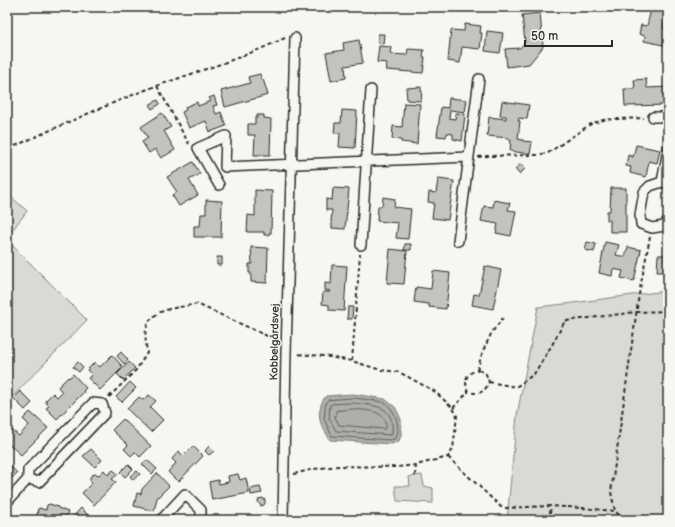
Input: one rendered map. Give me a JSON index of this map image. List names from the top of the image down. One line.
{"streets":{"street":["Kobbelgårdsvej"]},"scale_bar":"50 m"}
